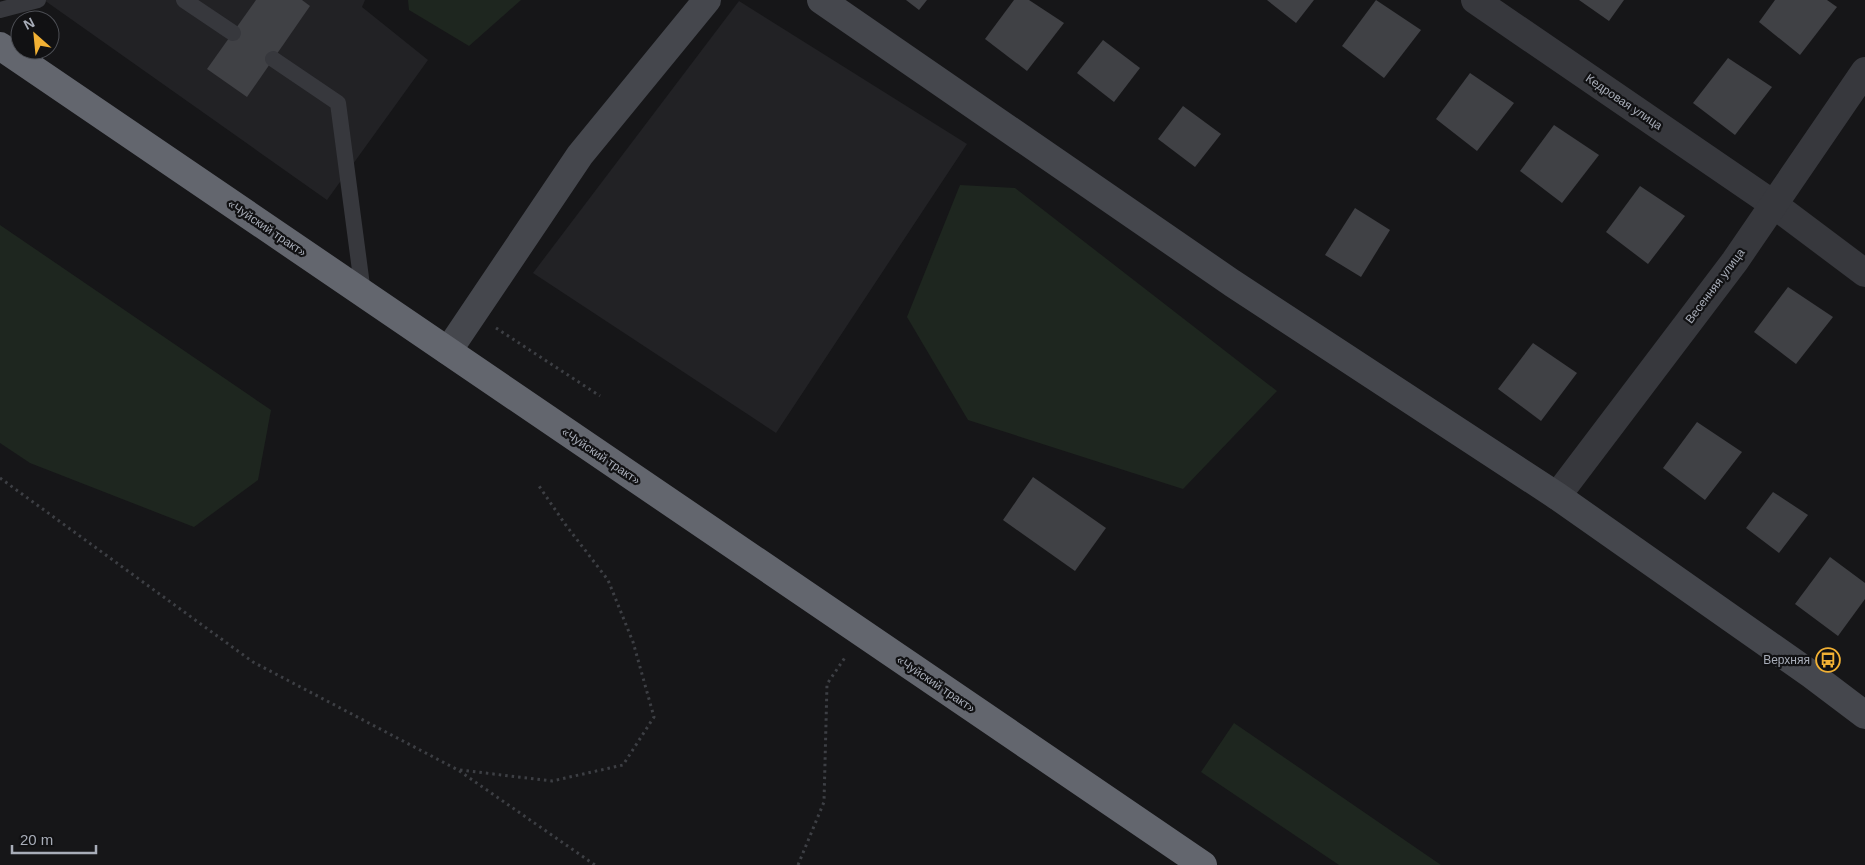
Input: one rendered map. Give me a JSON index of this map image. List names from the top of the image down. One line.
{"streets":{"highway":["«Чуйский тракт»"],"street":["Кедровая улица","Весенняя улица"]},"crossings":[["Кедровая улица","Весенняя улица"]],"places":{"bus stop":["Верхняя"]},"scale_bar":"20 m","north":"top left"}
